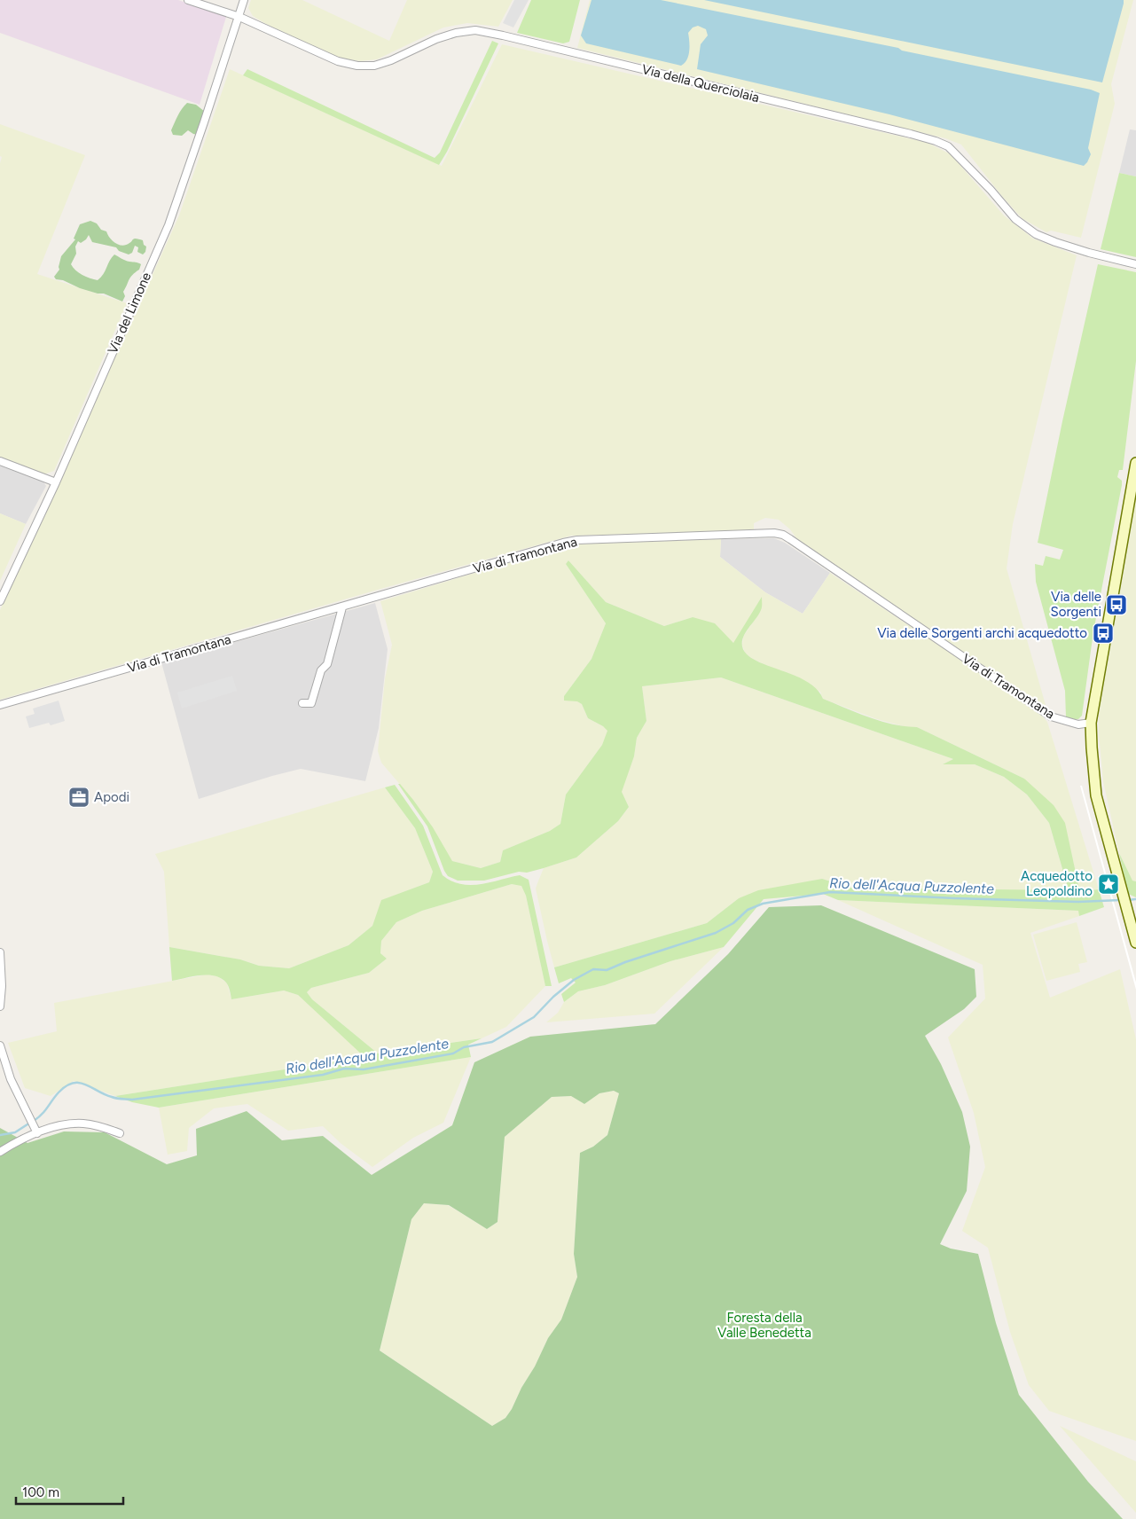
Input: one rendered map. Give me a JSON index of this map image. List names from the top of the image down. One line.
{"streets":{"street":["Via della Querciolaia","Via del Limone","Via di Tramontana"]},"crossings":[["Via della Querciolaia","Via del Limone"]],"water":["Rio dell'Acqua Puzzolente"],"parks":["Foresta della Valle Benedetta"],"places":{"bus stop":["Via delle Sorgenti","Via delle Sorgenti archi acquedotto"],"office":["Apodi"],"place":["Acquedotto Leopoldino"]},"scale_bar":"100 m"}
